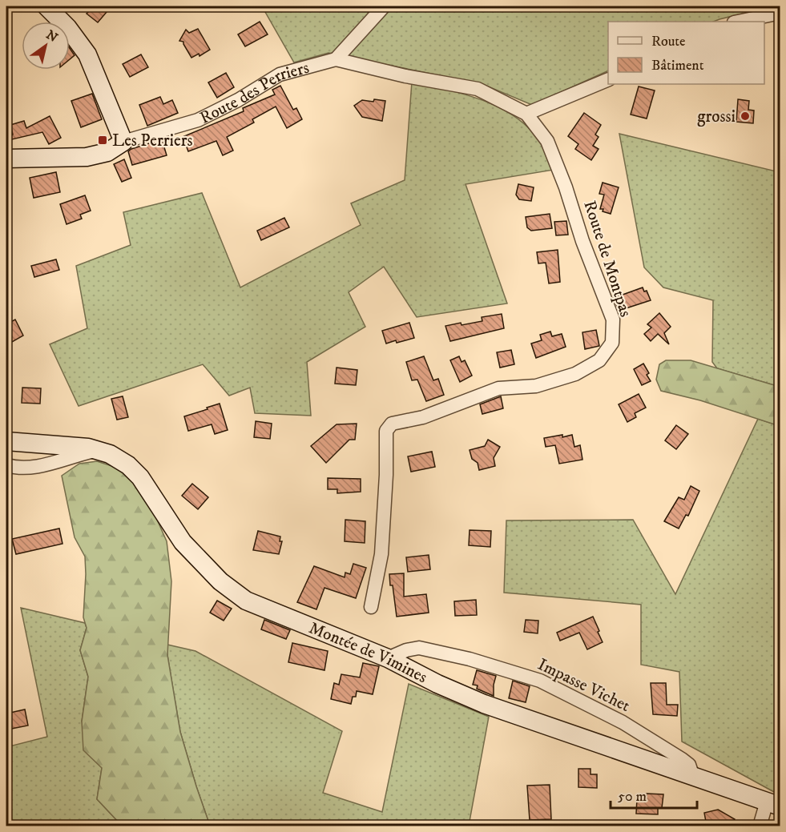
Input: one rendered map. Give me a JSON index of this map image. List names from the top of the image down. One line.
{"streets":{"street":["Route des Perriers","Route de Montpas","Montée de Vimines","Impasse Vichet"]},"crossings":[["Route des Perriers","Route de Montpas"],["Montée de Vimines","Impasse Vichet"]],"places":{"other":["grossi"],"transit":["Les Perriers"]},"legend":["Route","Bâtiment"],"scale_bar":"50 m","north":"top right"}
